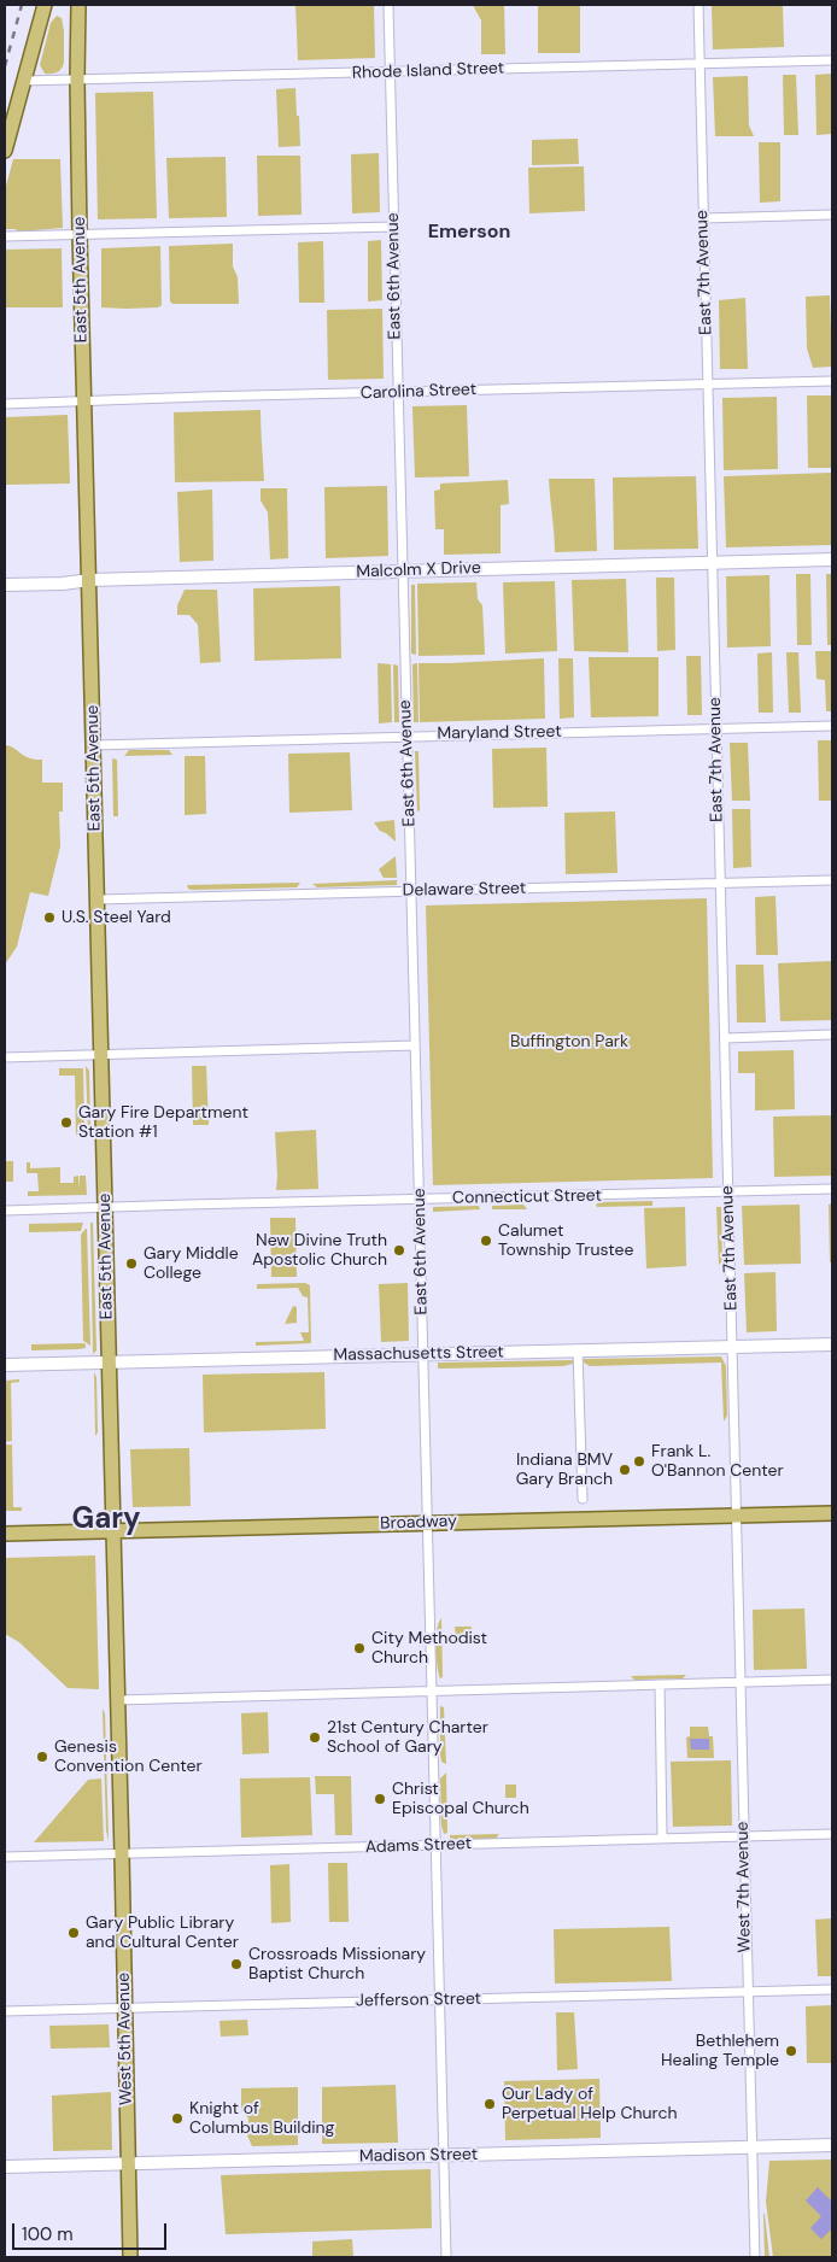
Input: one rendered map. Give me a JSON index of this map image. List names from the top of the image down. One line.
{"streets":{"main road":["East 5th Avenue","Broadway","West 5th Avenue"],"street":["Rhode Island Street","East 7th Avenue","East 6th Avenue","Carolina Street","Malcolm X Drive","Maryland Street","Delaware Street","Connecticut Street","Massachusetts Street","Adams Street","West 7th Avenue","Jefferson Street","Madison Street"]},"crossings":[["Rhode Island Street","East 7th Avenue"],["Rhode Island Street","East 6th Avenue"],["Rhode Island Street","East 5th Avenue"],["East 7th Avenue","Carolina Street"],["East 7th Avenue","Malcolm X Drive"],["East 7th Avenue","Maryland Street"],["East 7th Avenue","Delaware Street"],["East 7th Avenue","Connecticut Street"],["East 7th Avenue","Massachusetts Street"],["East 7th Avenue","Broadway"],["East 7th Avenue","West 7th Avenue"],["East 6th Avenue","Carolina Street"],["East 6th Avenue","Malcolm X Drive"],["East 6th Avenue","Maryland Street"],["East 6th Avenue","Delaware Street"],["East 6th Avenue","Connecticut Street"],["East 6th Avenue","Massachusetts Street"],["East 6th Avenue","Broadway"],["East 6th Avenue","Adams Street"],["East 6th Avenue","Jefferson Street"],["East 6th Avenue","Madison Street"],["East 5th Avenue","Carolina Street"],["East 5th Avenue","Malcolm X Drive"],["East 5th Avenue","Maryland Street"],["East 5th Avenue","Delaware Street"],["East 5th Avenue","Connecticut Street"],["East 5th Avenue","Massachusetts Street"],["East 5th Avenue","Broadway"],["East 5th Avenue","West 5th Avenue"],["Broadway","West 7th Avenue"],["Broadway","West 5th Avenue"],["Adams Street","West 7th Avenue"],["Adams Street","West 5th Avenue"],["West 7th Avenue","Jefferson Street"],["West 7th Avenue","Madison Street"],["Jefferson Street","West 5th Avenue"],["West 5th Avenue","Madison Street"]],"districts":["Emerson","Gary"],"parks":["Buffington Park"],"places":["U.S. Steel Yard","Gary Fire Department Station #1","Calumet Township Trustee","New Divine Truth Apostolic Church","Gary Middle College","Frank L. O'Bannon Center","Indiana BMV Gary Branch","City Methodist Church","21st Century Charter School of Gary","Genesis Convention Center","Christ Episcopal Church","Gary Public Library and Cultural Center","Crossroads Missionary Baptist Church","Bethlehem Healing Temple","Our Lady of Perpetual Help Church","Knight of Columbus Building"],"scale_bar":"100 m"}
